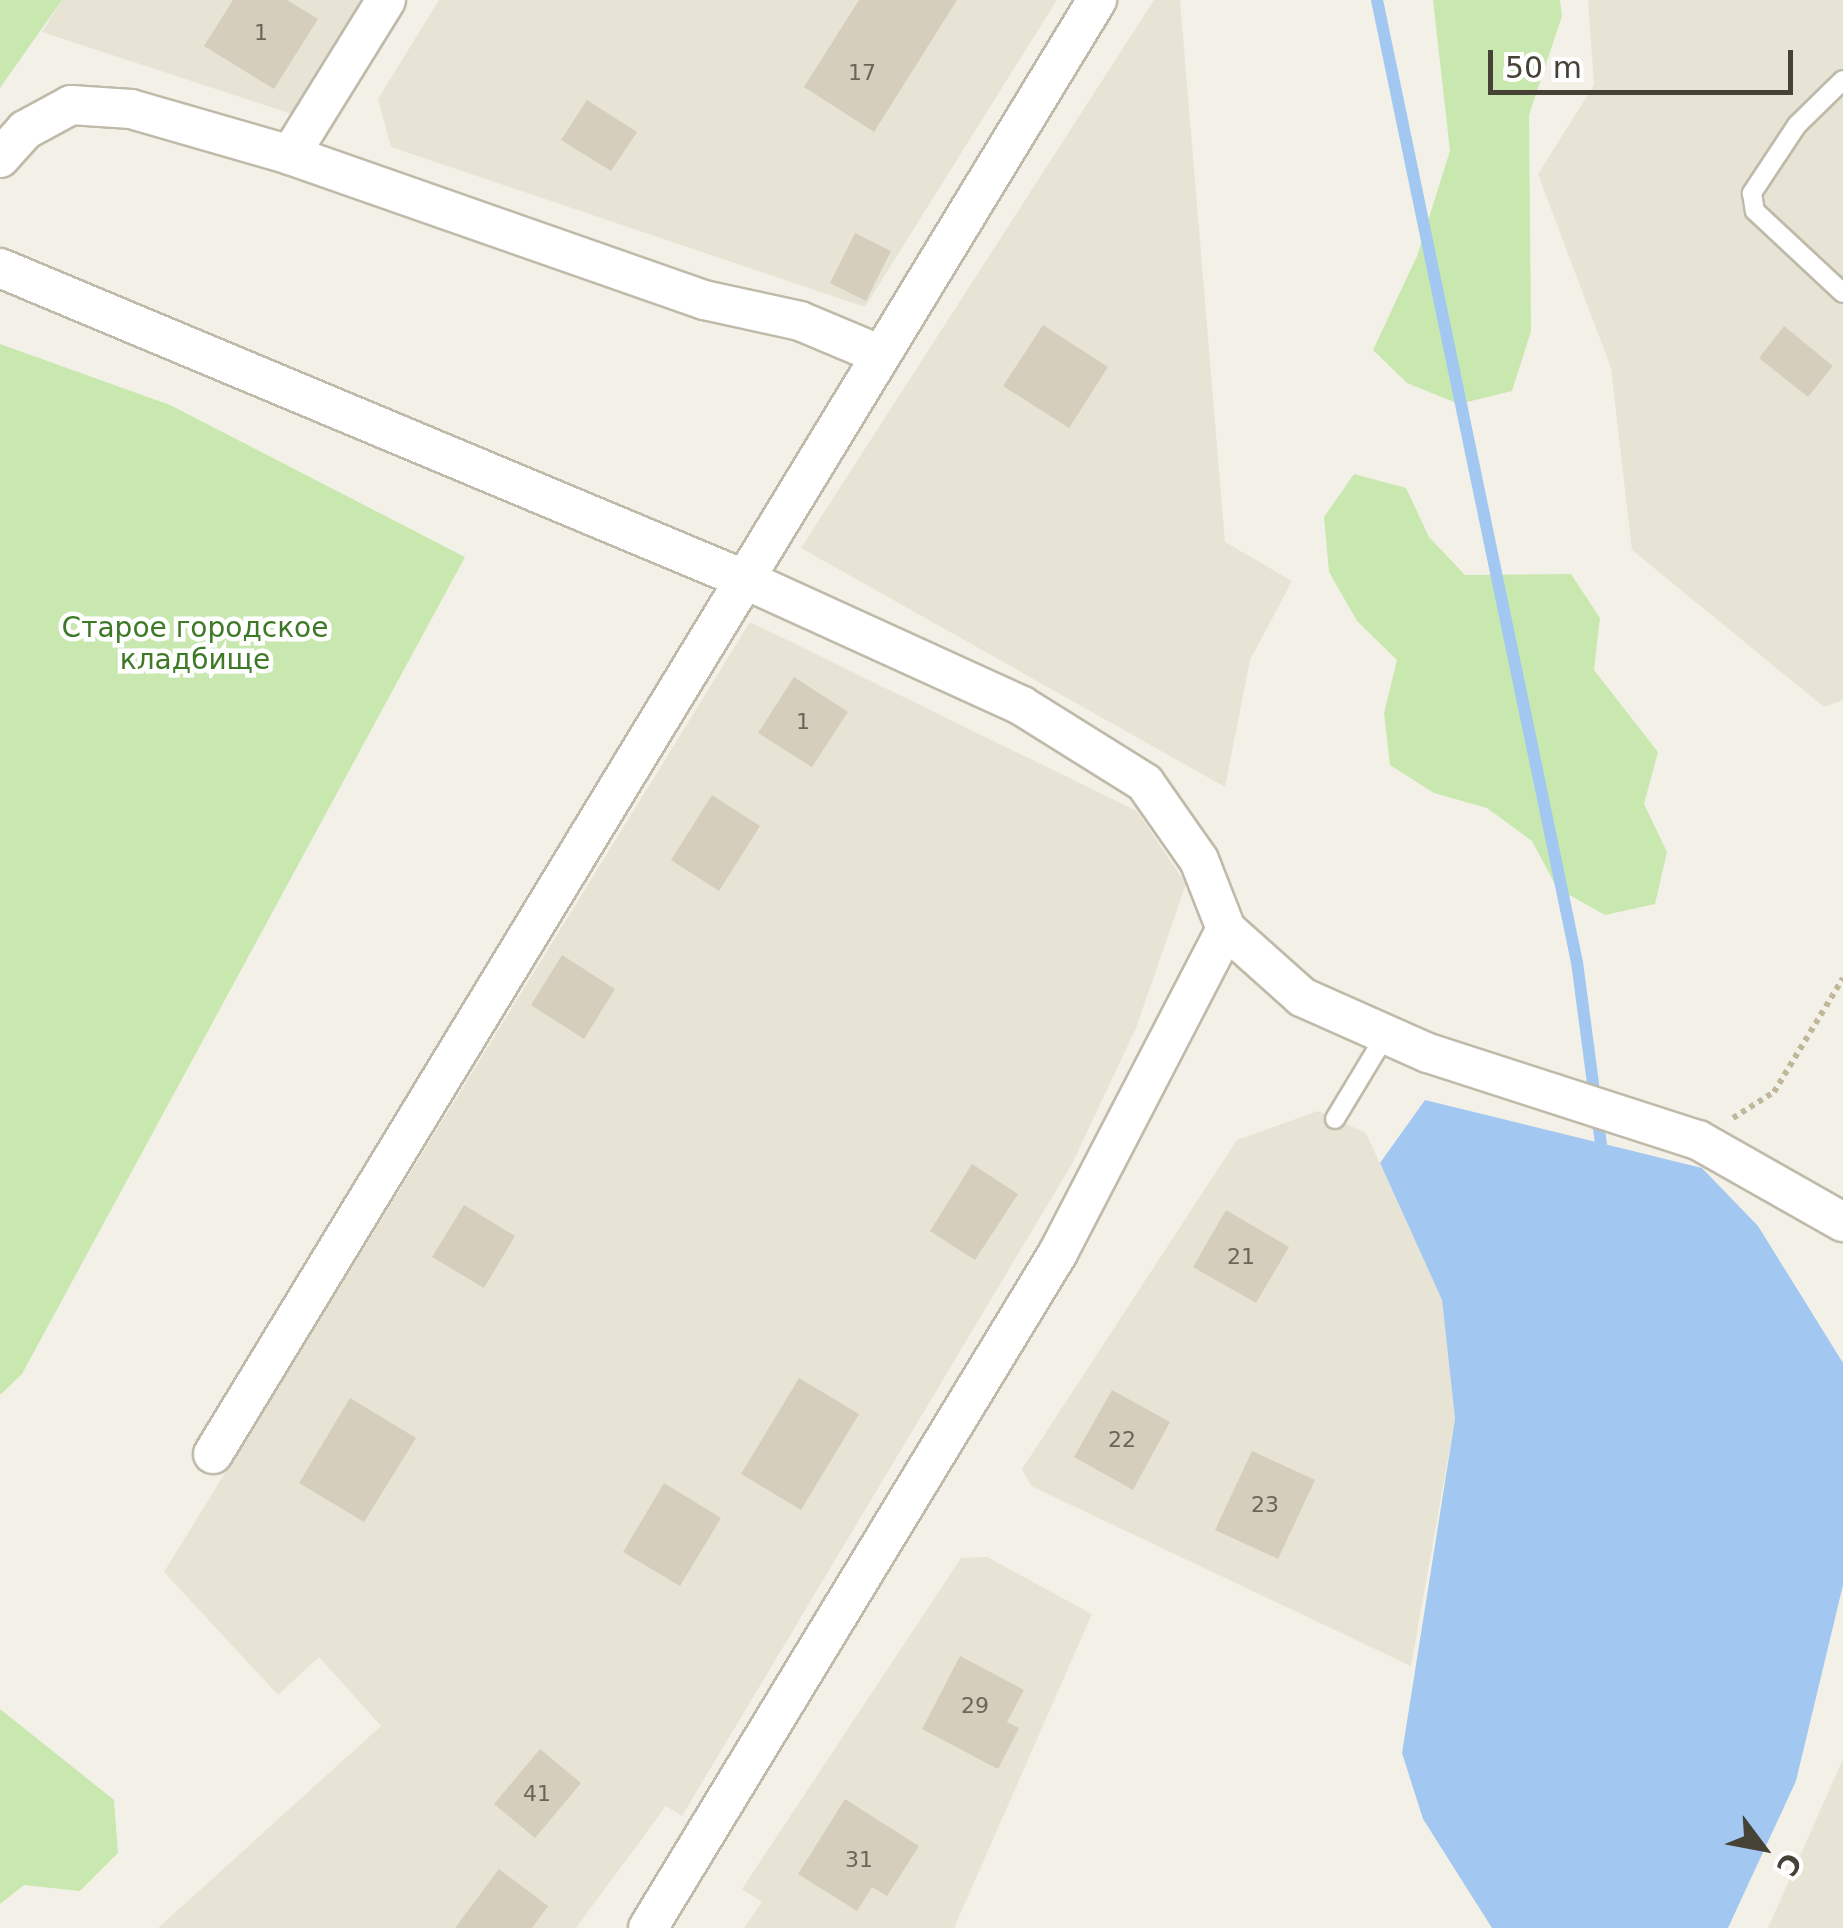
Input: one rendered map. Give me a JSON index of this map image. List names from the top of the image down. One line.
{"parks":["Старое городское кладбище"],"house_numbers":["1","17","1","21","22","23","29","41","31"],"scale_bar":"50 m","north":"bottom right"}
